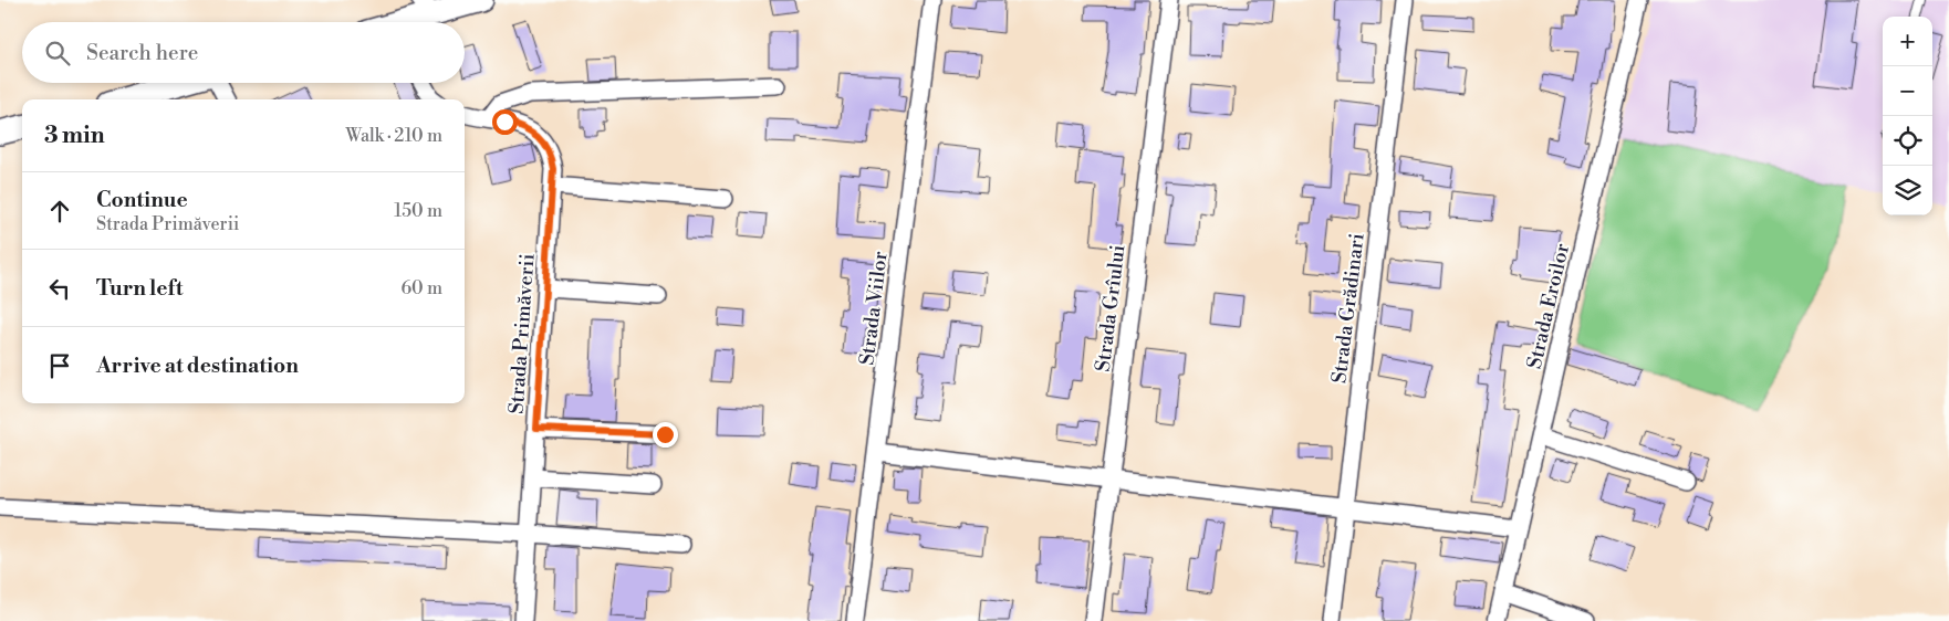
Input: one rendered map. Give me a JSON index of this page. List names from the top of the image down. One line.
{"streets":{"street":["Strada Eroilor","Strada Viilor","Strada Grîului","Strada Grădinari","Strada Primăverii"]},"page":{"map_buttons":["+","−"],"search":"Search here","heading":["3 min","Walk · 210 m"],"list":[["Continue","Strada Primăverii","150 m"],["Turn left","60 m"],"Arrive at destination"]}}
